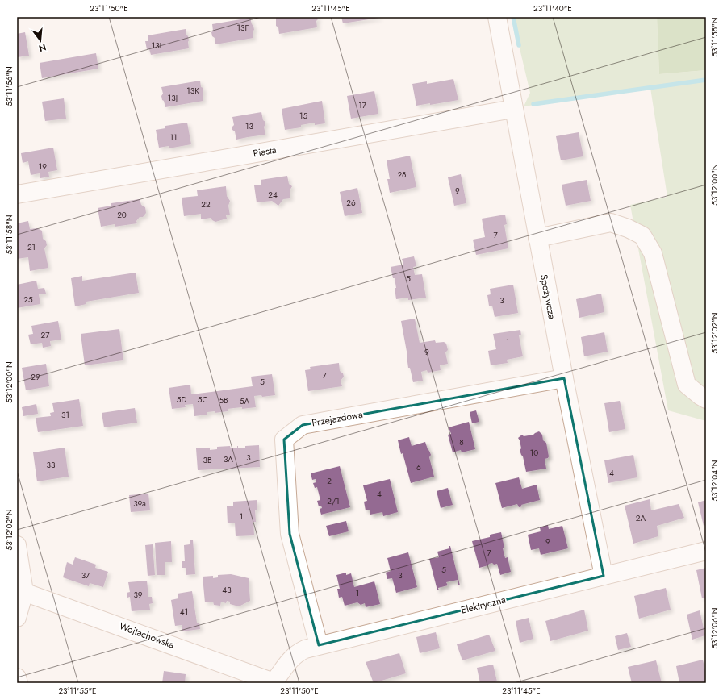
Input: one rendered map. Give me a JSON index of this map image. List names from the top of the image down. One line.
{"streets":{"street":["Piasta","Spożywcza","Przejazdowa","Elektryczna","Wojtachowska"]},"crossings":[["Piasta","Spożywcza"],["Spożywcza","Przejazdowa"],["Spożywcza","Elektryczna"],["Przejazdowa","Elektryczna"],["Elektryczna","Wojtachowska"]],"house_numbers":["13F","13L","13K","13J","17","15","13","11","19","28","9","24","26","22","20","7","21","5","25","3","27","1","9","7","29","5","5D","5C","5B","5A","31","8","10","3","3A","3B","33","6","4","2","4","2/1","39a","1","2A","9","7","5","37","3","43","1","39","41"],"north":"bottom","coordinates":["23°11'50\"E","23°11'45\"E","23°11'40\"E","53°11'58\"N","53°11'56\"N","53°12'00\"N","53°12'02\"N","53°12'04\"N","53°12'06\"N","23°11'55\"E"]}
